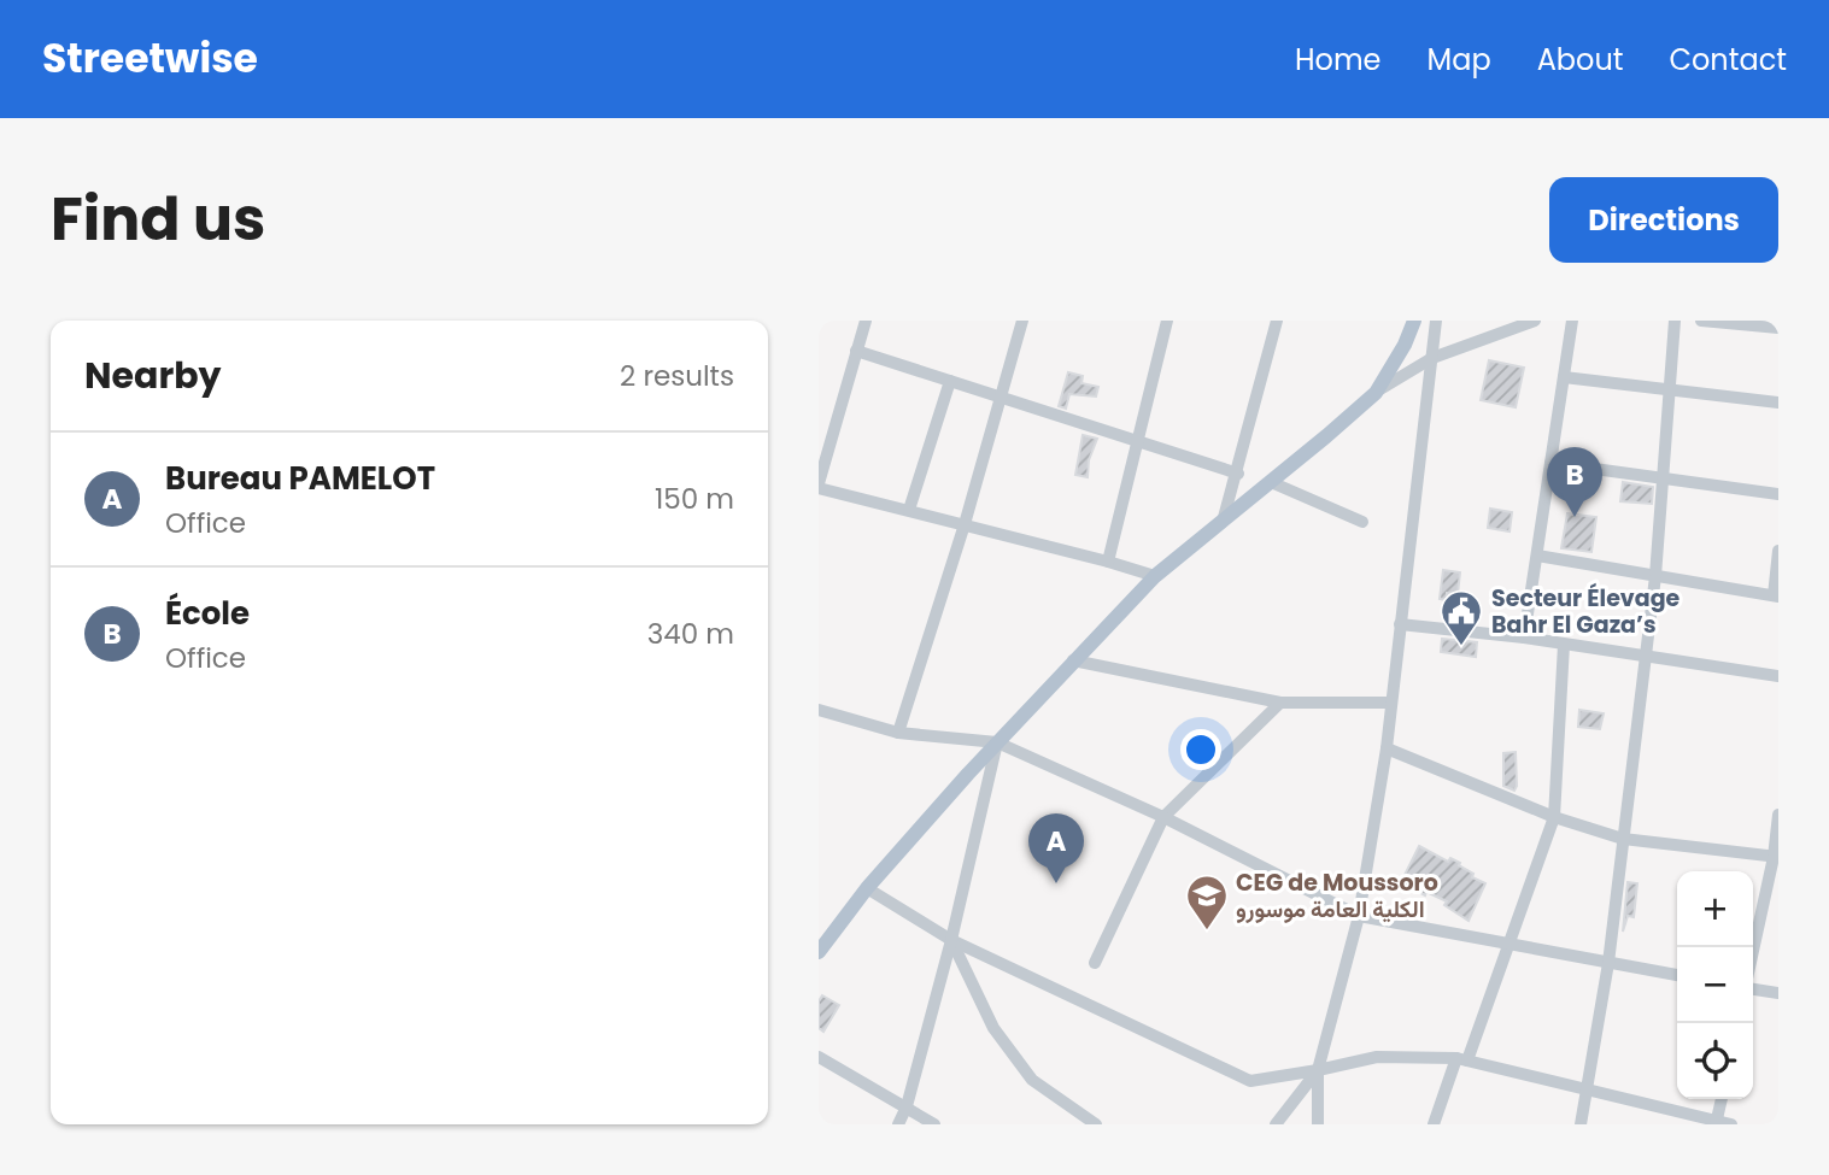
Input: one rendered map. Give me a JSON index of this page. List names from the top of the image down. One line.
{"places":{"public building":["Secteur Élevage Bahr El Gaza’s"],"school or university":["CEG de Moussoro الكلية العامة موسورو"]},"page":{"header":"Streetwise","nav":["Home","Map","About","Contact"],"title":"Find us","buttons":"Directions","heading":["Nearby","2 results"],"list":[{"mark":"A","name":"Bureau PAMELOT","note":"Office","value":"150 m"},{"mark":"B","name":"École","note":"Office","value":"340 m"}],"pins":["B","A"],"map_buttons":["+","−"]}}
